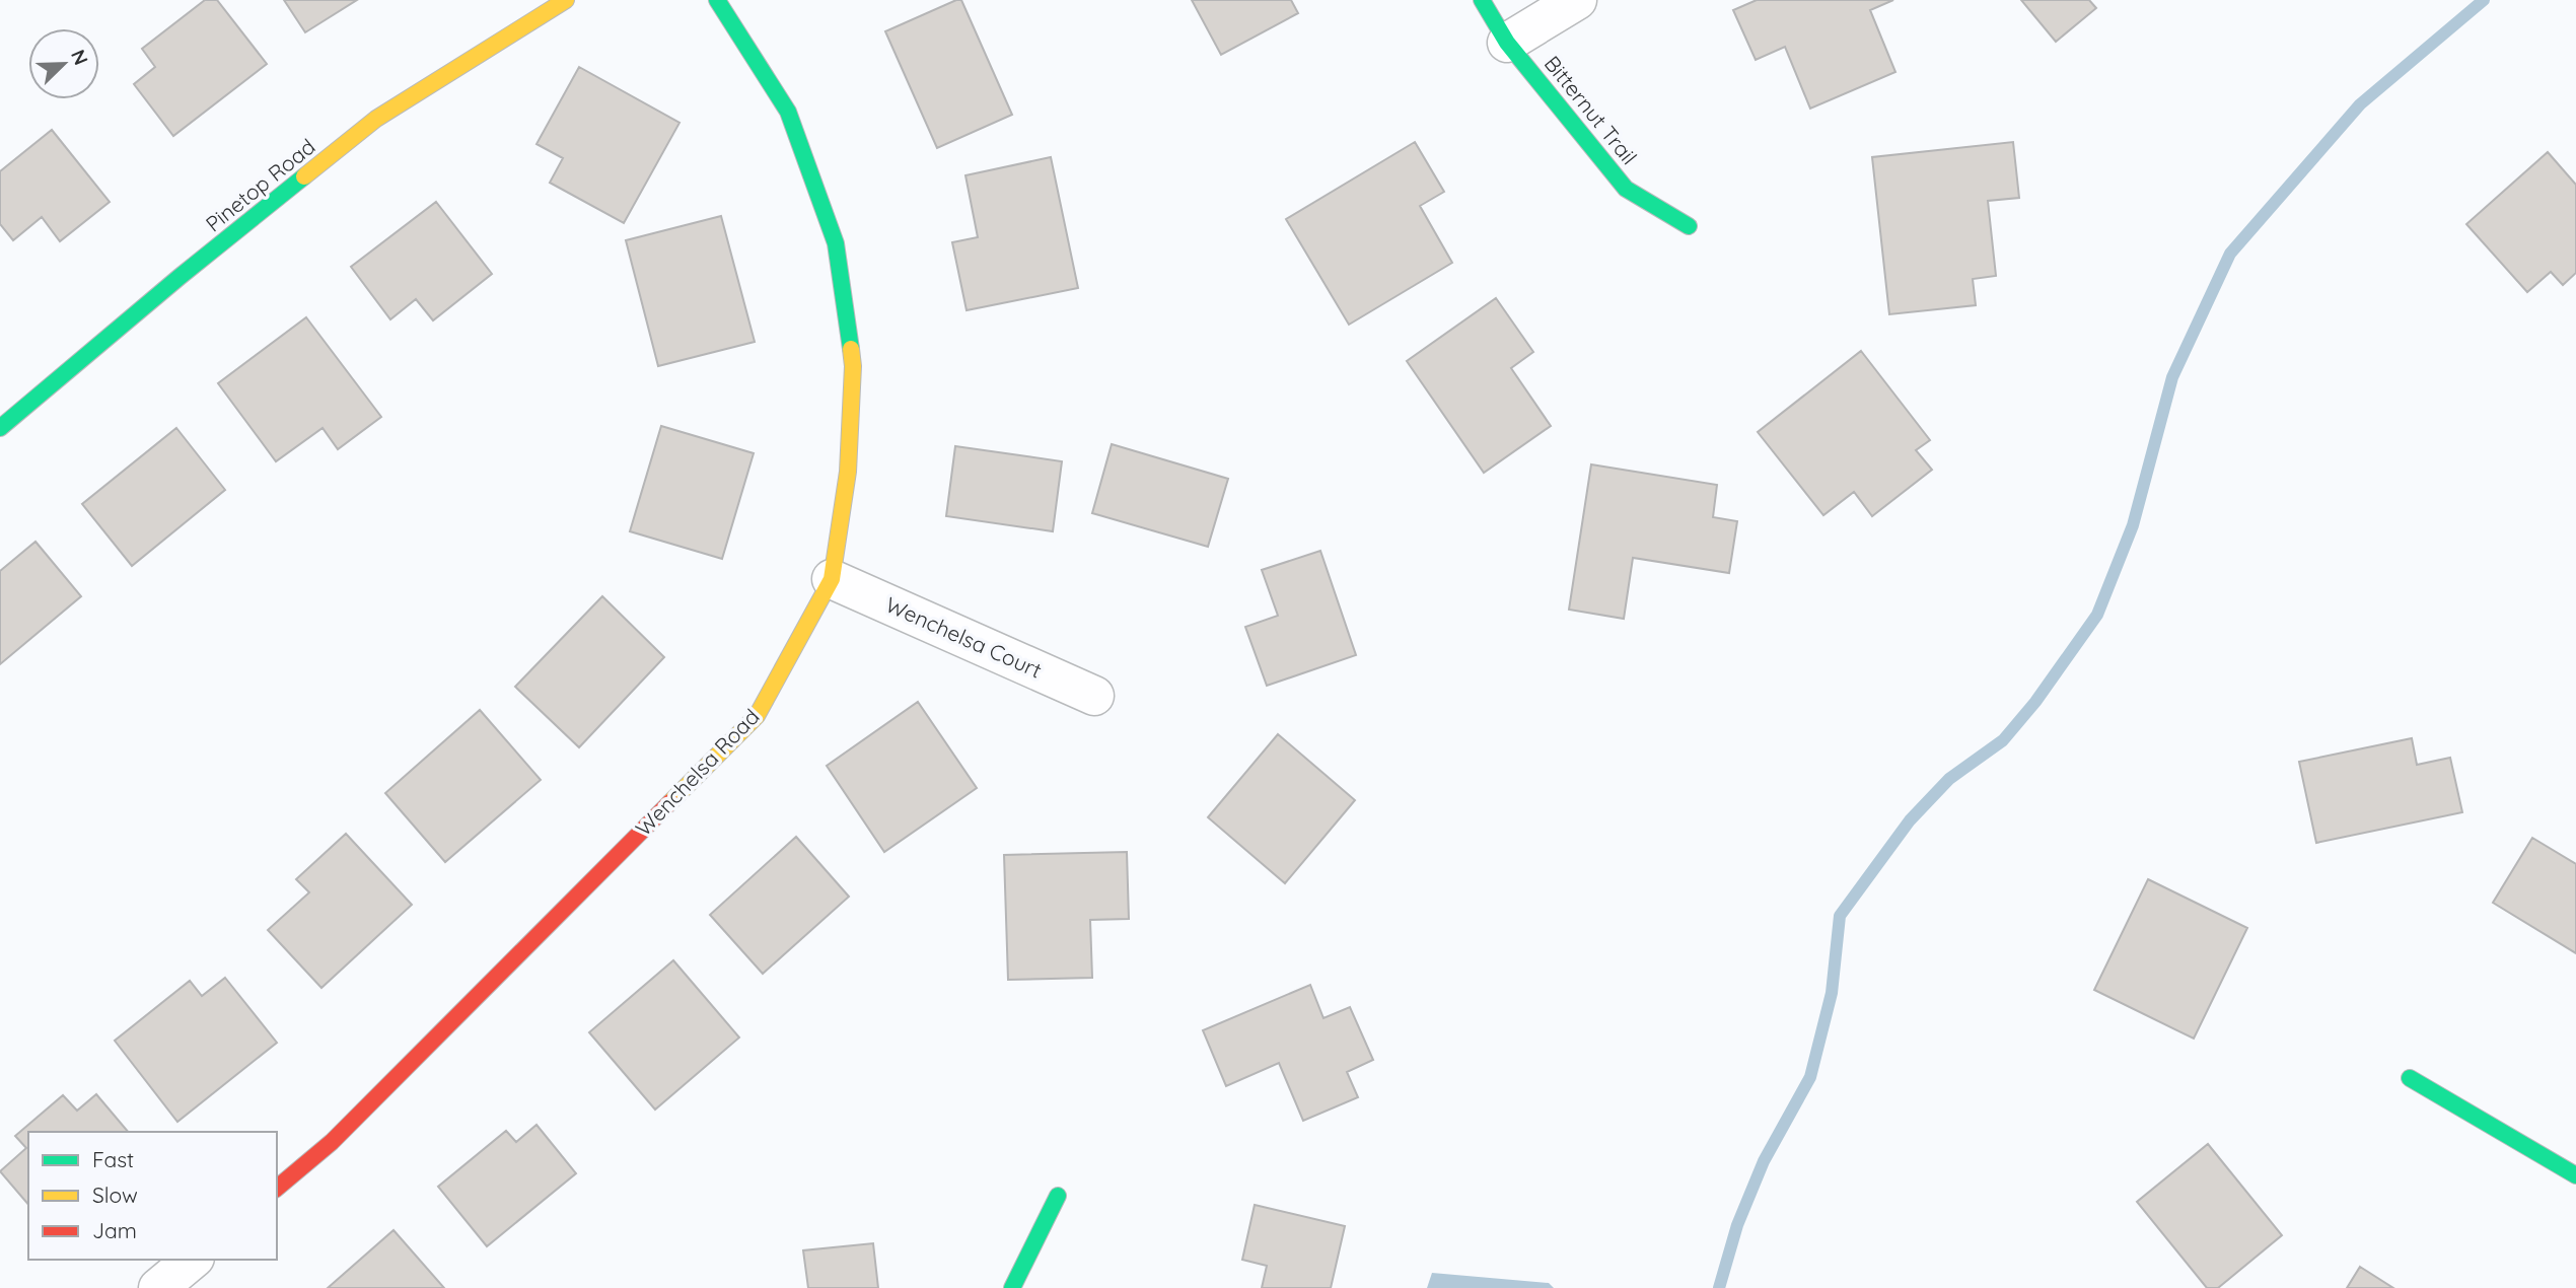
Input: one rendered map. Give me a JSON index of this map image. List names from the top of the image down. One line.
{"streets":{"street":["Bitternut Trail","Pinetop Road","Wenchelsa Court","Wenchelsa Road"]},"crossings":[["Wenchelsa Court","Wenchelsa Road"]],"legend":["Fast","Slow","Jam"],"north":"top right"}
